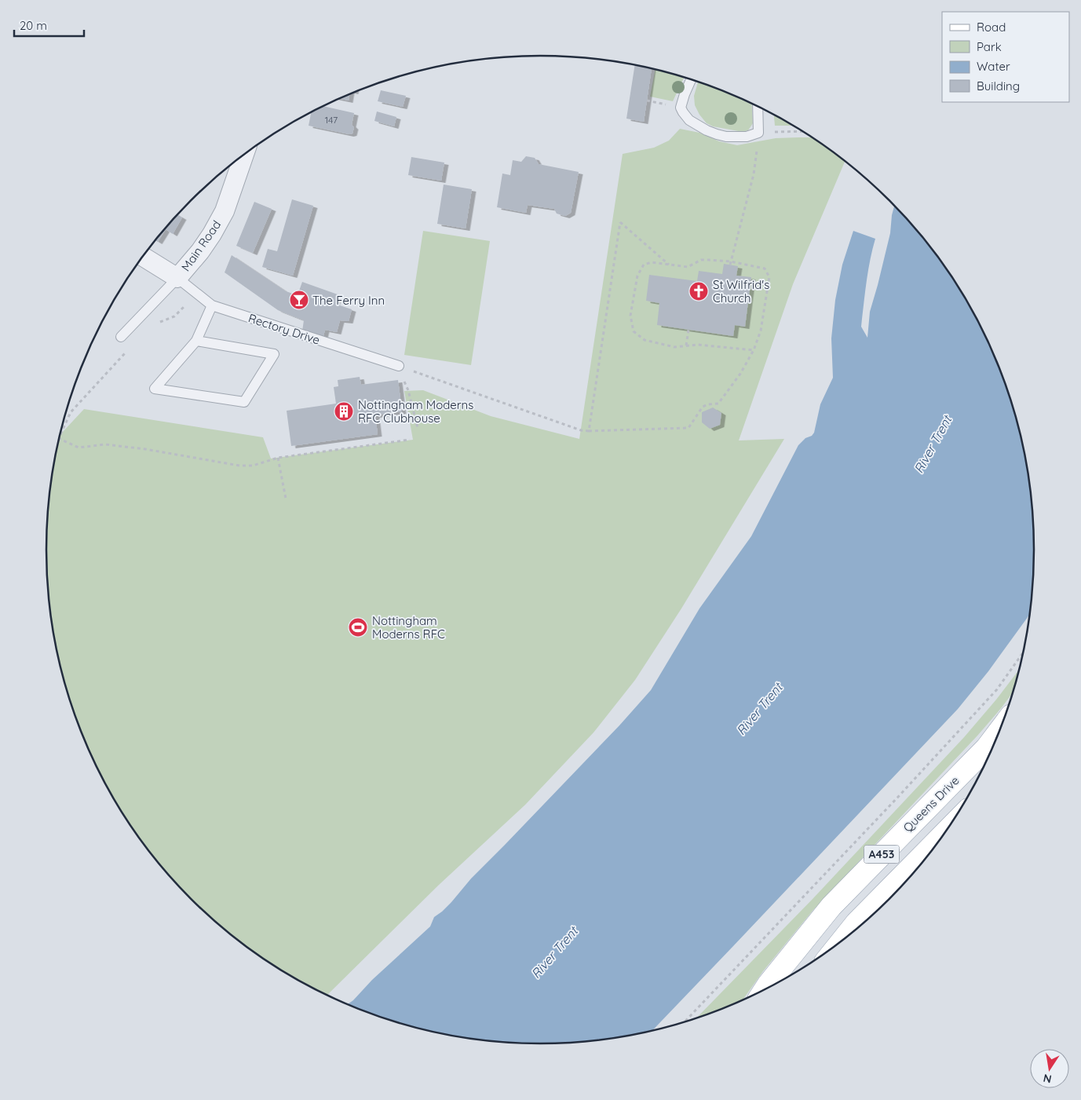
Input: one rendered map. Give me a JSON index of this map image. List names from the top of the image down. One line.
{"streets":{"main road":["Queens Drive","A453"],"street":["Main Road"],"lane":["Rectory Drive"]},"crossings":[["Main Road","Rectory Drive"]],"water":["River Trent"],"places":{"church":["St Wilfrid's Church"],"bar":["The Ferry Inn"],"building":["Nottingham Moderns RFC Clubhouse"],"sports":["Nottingham Moderns RFC"]},"house_numbers":["147"],"legend":["Road","Park","Water","Building"],"scale_bar":"20 m","north":"bottom"}
